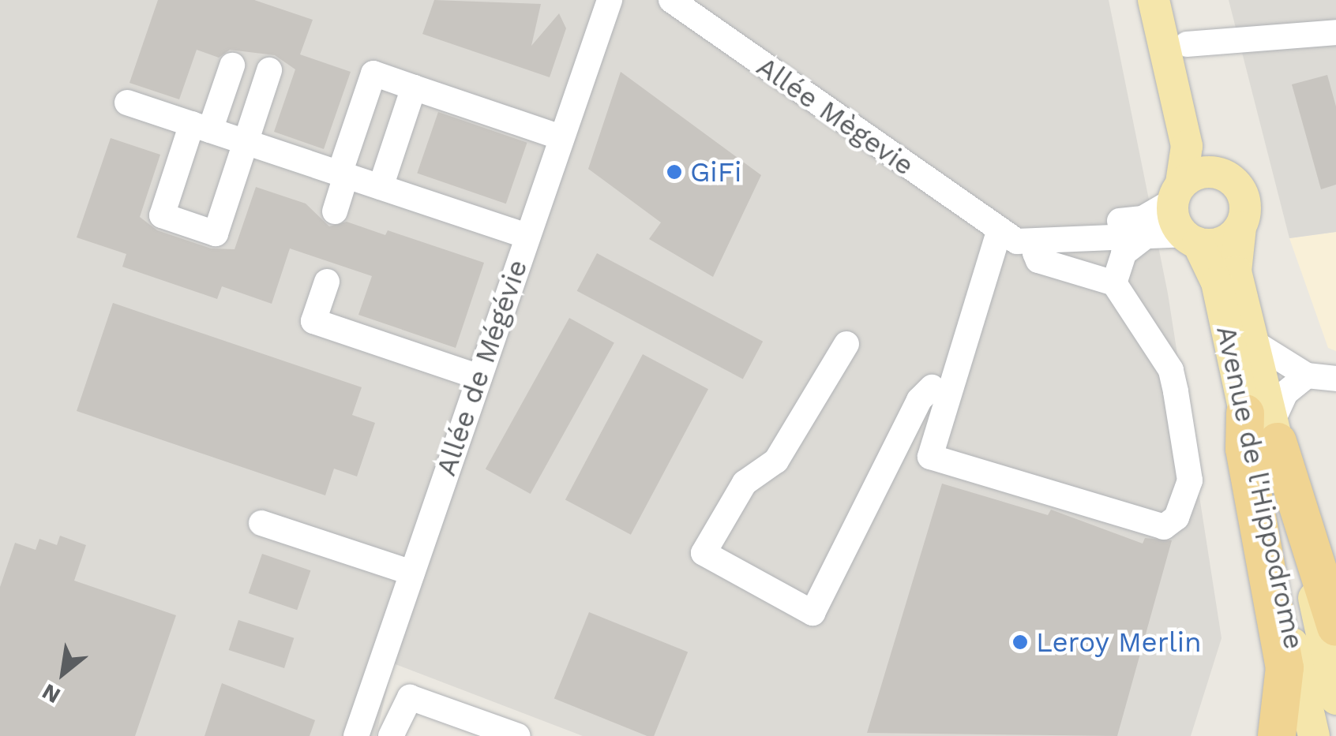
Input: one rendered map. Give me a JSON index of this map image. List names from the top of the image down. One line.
{"streets":{"main road":["Avenue de l'Hippodrome"],"street":["Allée Mègevie","Allée de Mégévie"]},"crossings":[["Allée Mègevie","Avenue de l'Hippodrome"]],"places":["GiFi","Leroy Merlin"],"north":"bottom left"}
